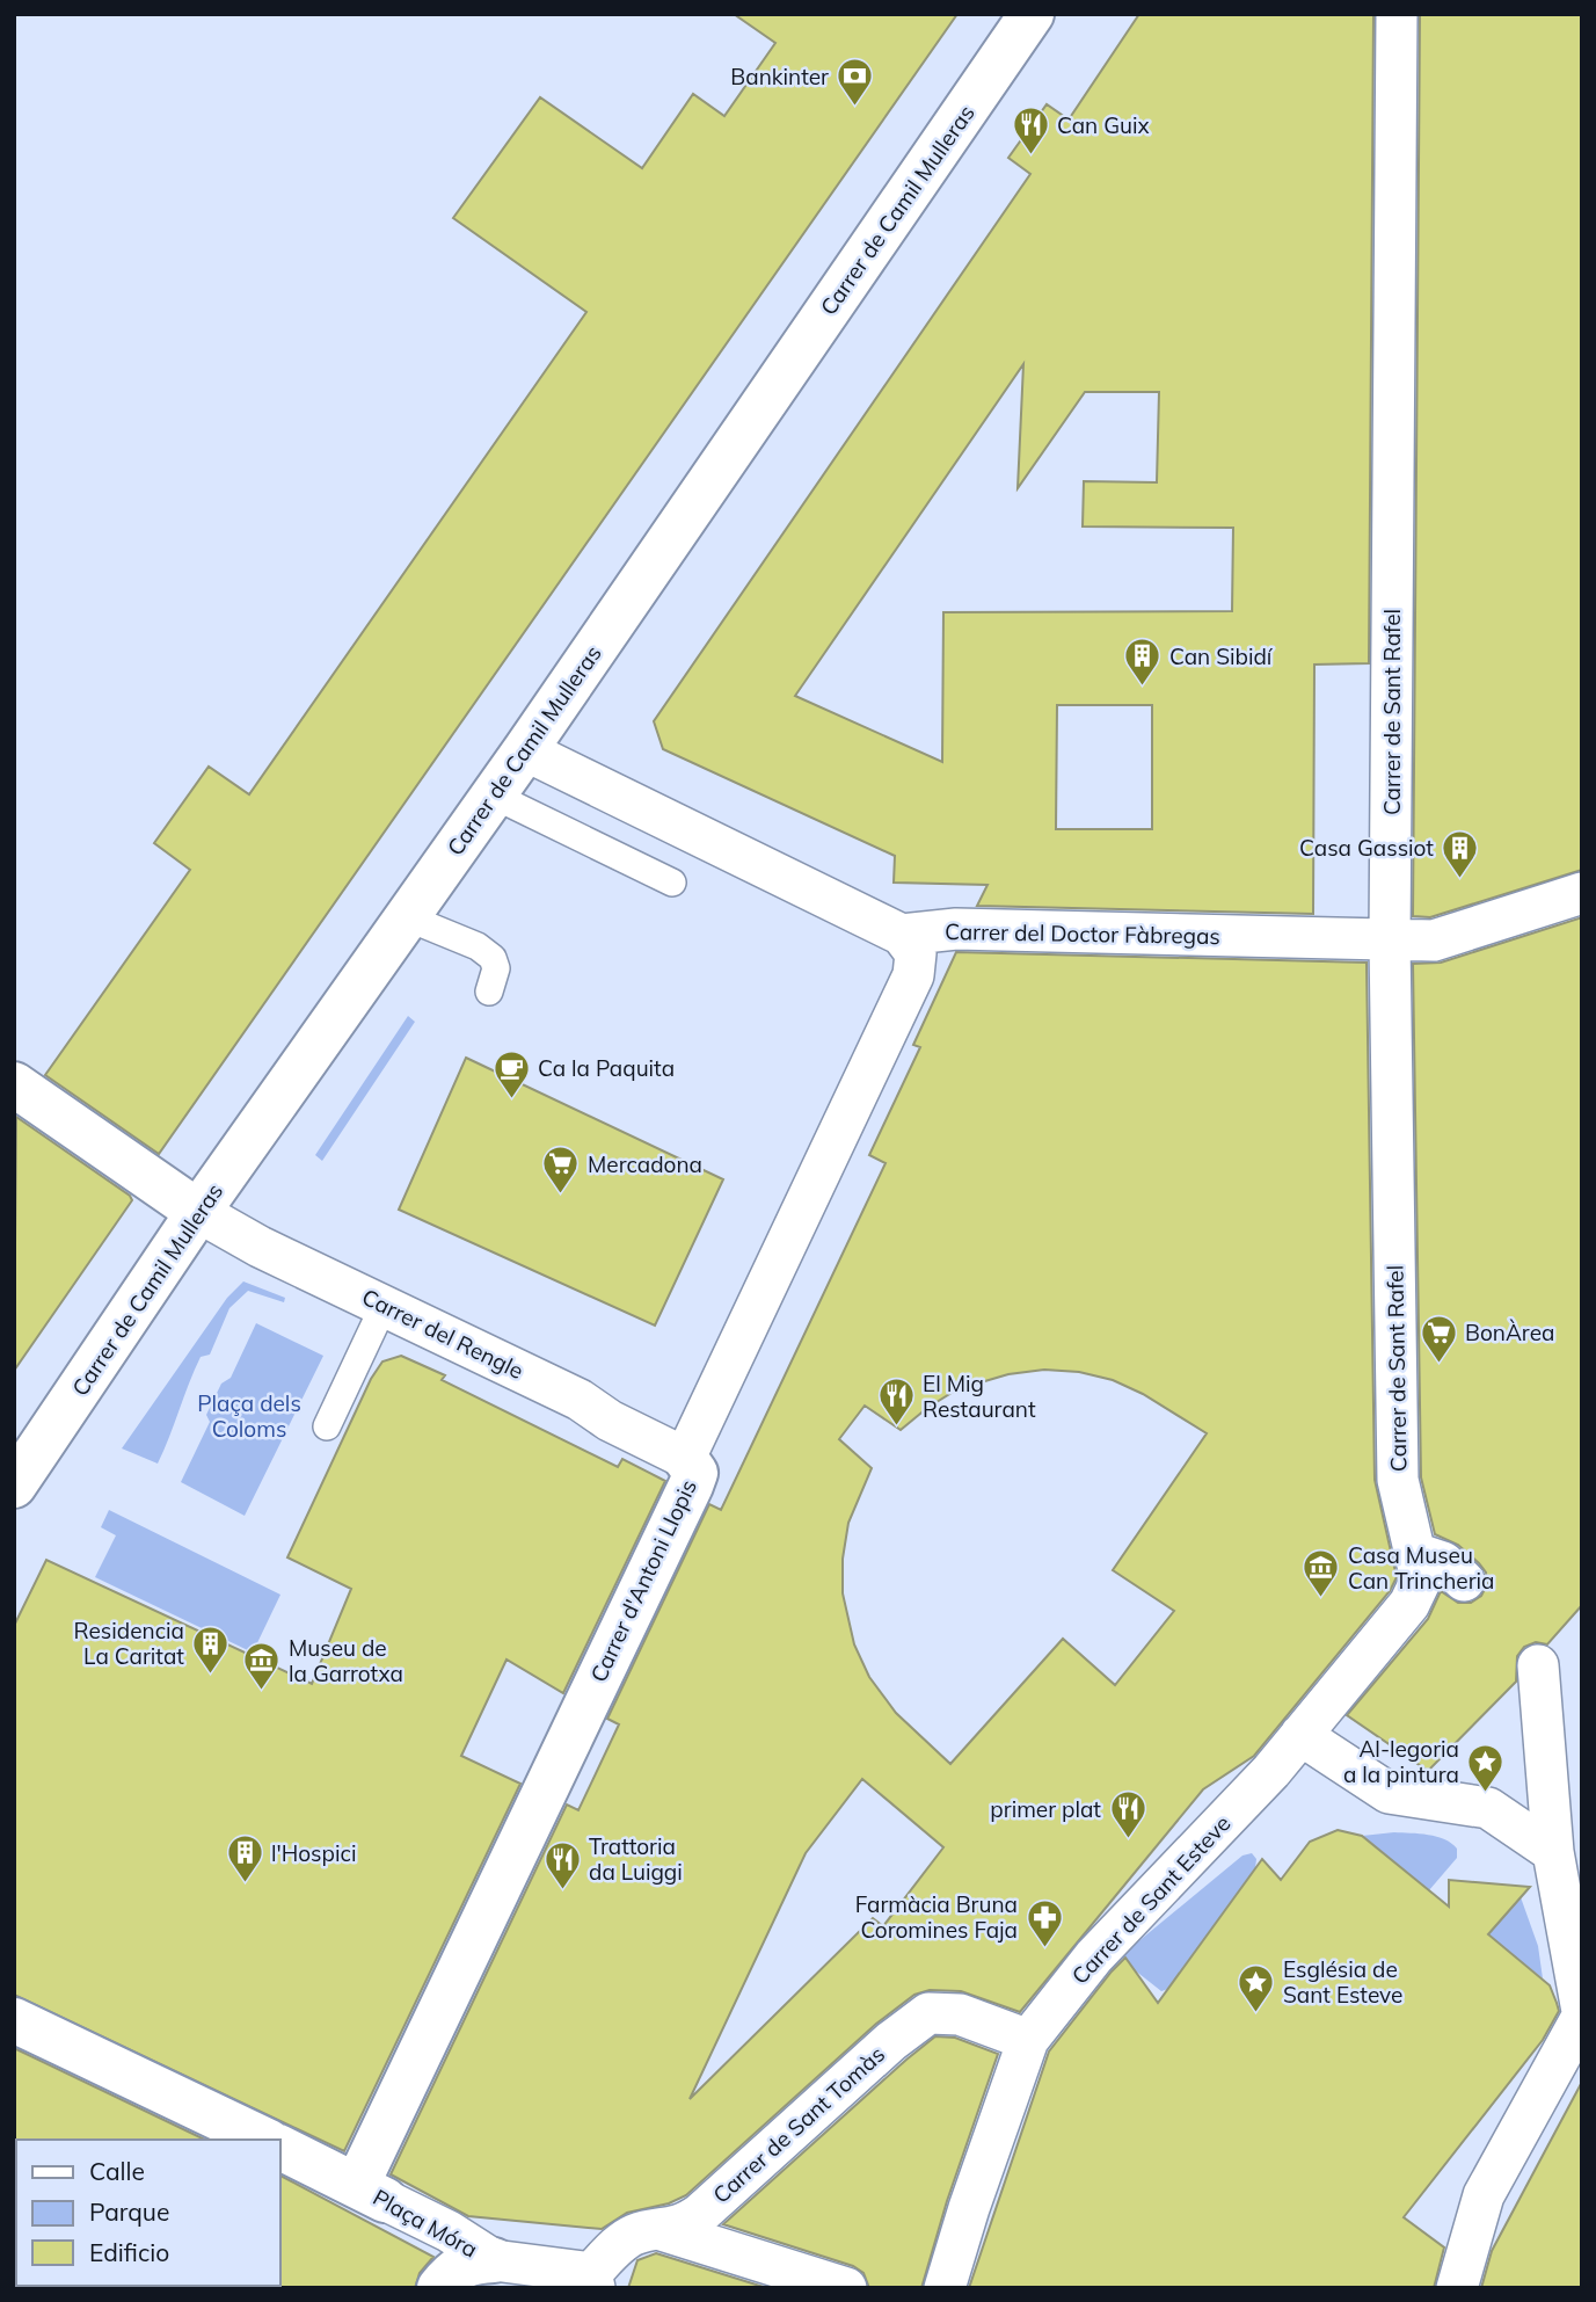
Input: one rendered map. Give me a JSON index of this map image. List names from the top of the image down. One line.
{"streets":{"main road":["Carrer de Camil Mulleras","Carrer d'Antoni Llopis"],"street":["Carrer de Sant Rafel","Carrer del Doctor Fàbregas","Carrer del Rengle","Carrer de Sant Esteve","Carrer de Sant Tomàs","Plaça Móra"]},"crossings":[["Carrer de Camil Mulleras","Carrer del Rengle"],["Carrer de Sant Rafel","Carrer del Doctor Fàbregas"],["Carrer de Sant Rafel","Carrer de Sant Esteve"],["Carrer del Doctor Fàbregas","Carrer d'Antoni Llopis"],["Carrer del Rengle","Carrer d'Antoni Llopis"],["Carrer d'Antoni Llopis","Plaça Móra"],["Carrer de Sant Esteve","Carrer de Sant Tomàs"],["Carrer de Sant Tomàs","Plaça Móra"]],"parks":["Plaça dels Coloms"],"places":{"bank":["Bankinter"],"restaurant":["Can Guix","El Mig Restaurant","primer plat","Trattoria da Luiggi"],"building":["Can Sibidí","Casa Gassiot","Residencia La Caritat","l'Hospici"],"cafe":["Ca la Paquita"],"supermarket":["Mercadona","BonÀrea"],"museum":["Casa Museu Can Trincheria","Museu de la Garrotxa"],"place":["Al-legoria a la pintura","Església de Sant Esteve"],"pharmacy":["Farmàcia Bruna Coromines Faja"]},"legend":["Calle","Parque","Edificio"]}
